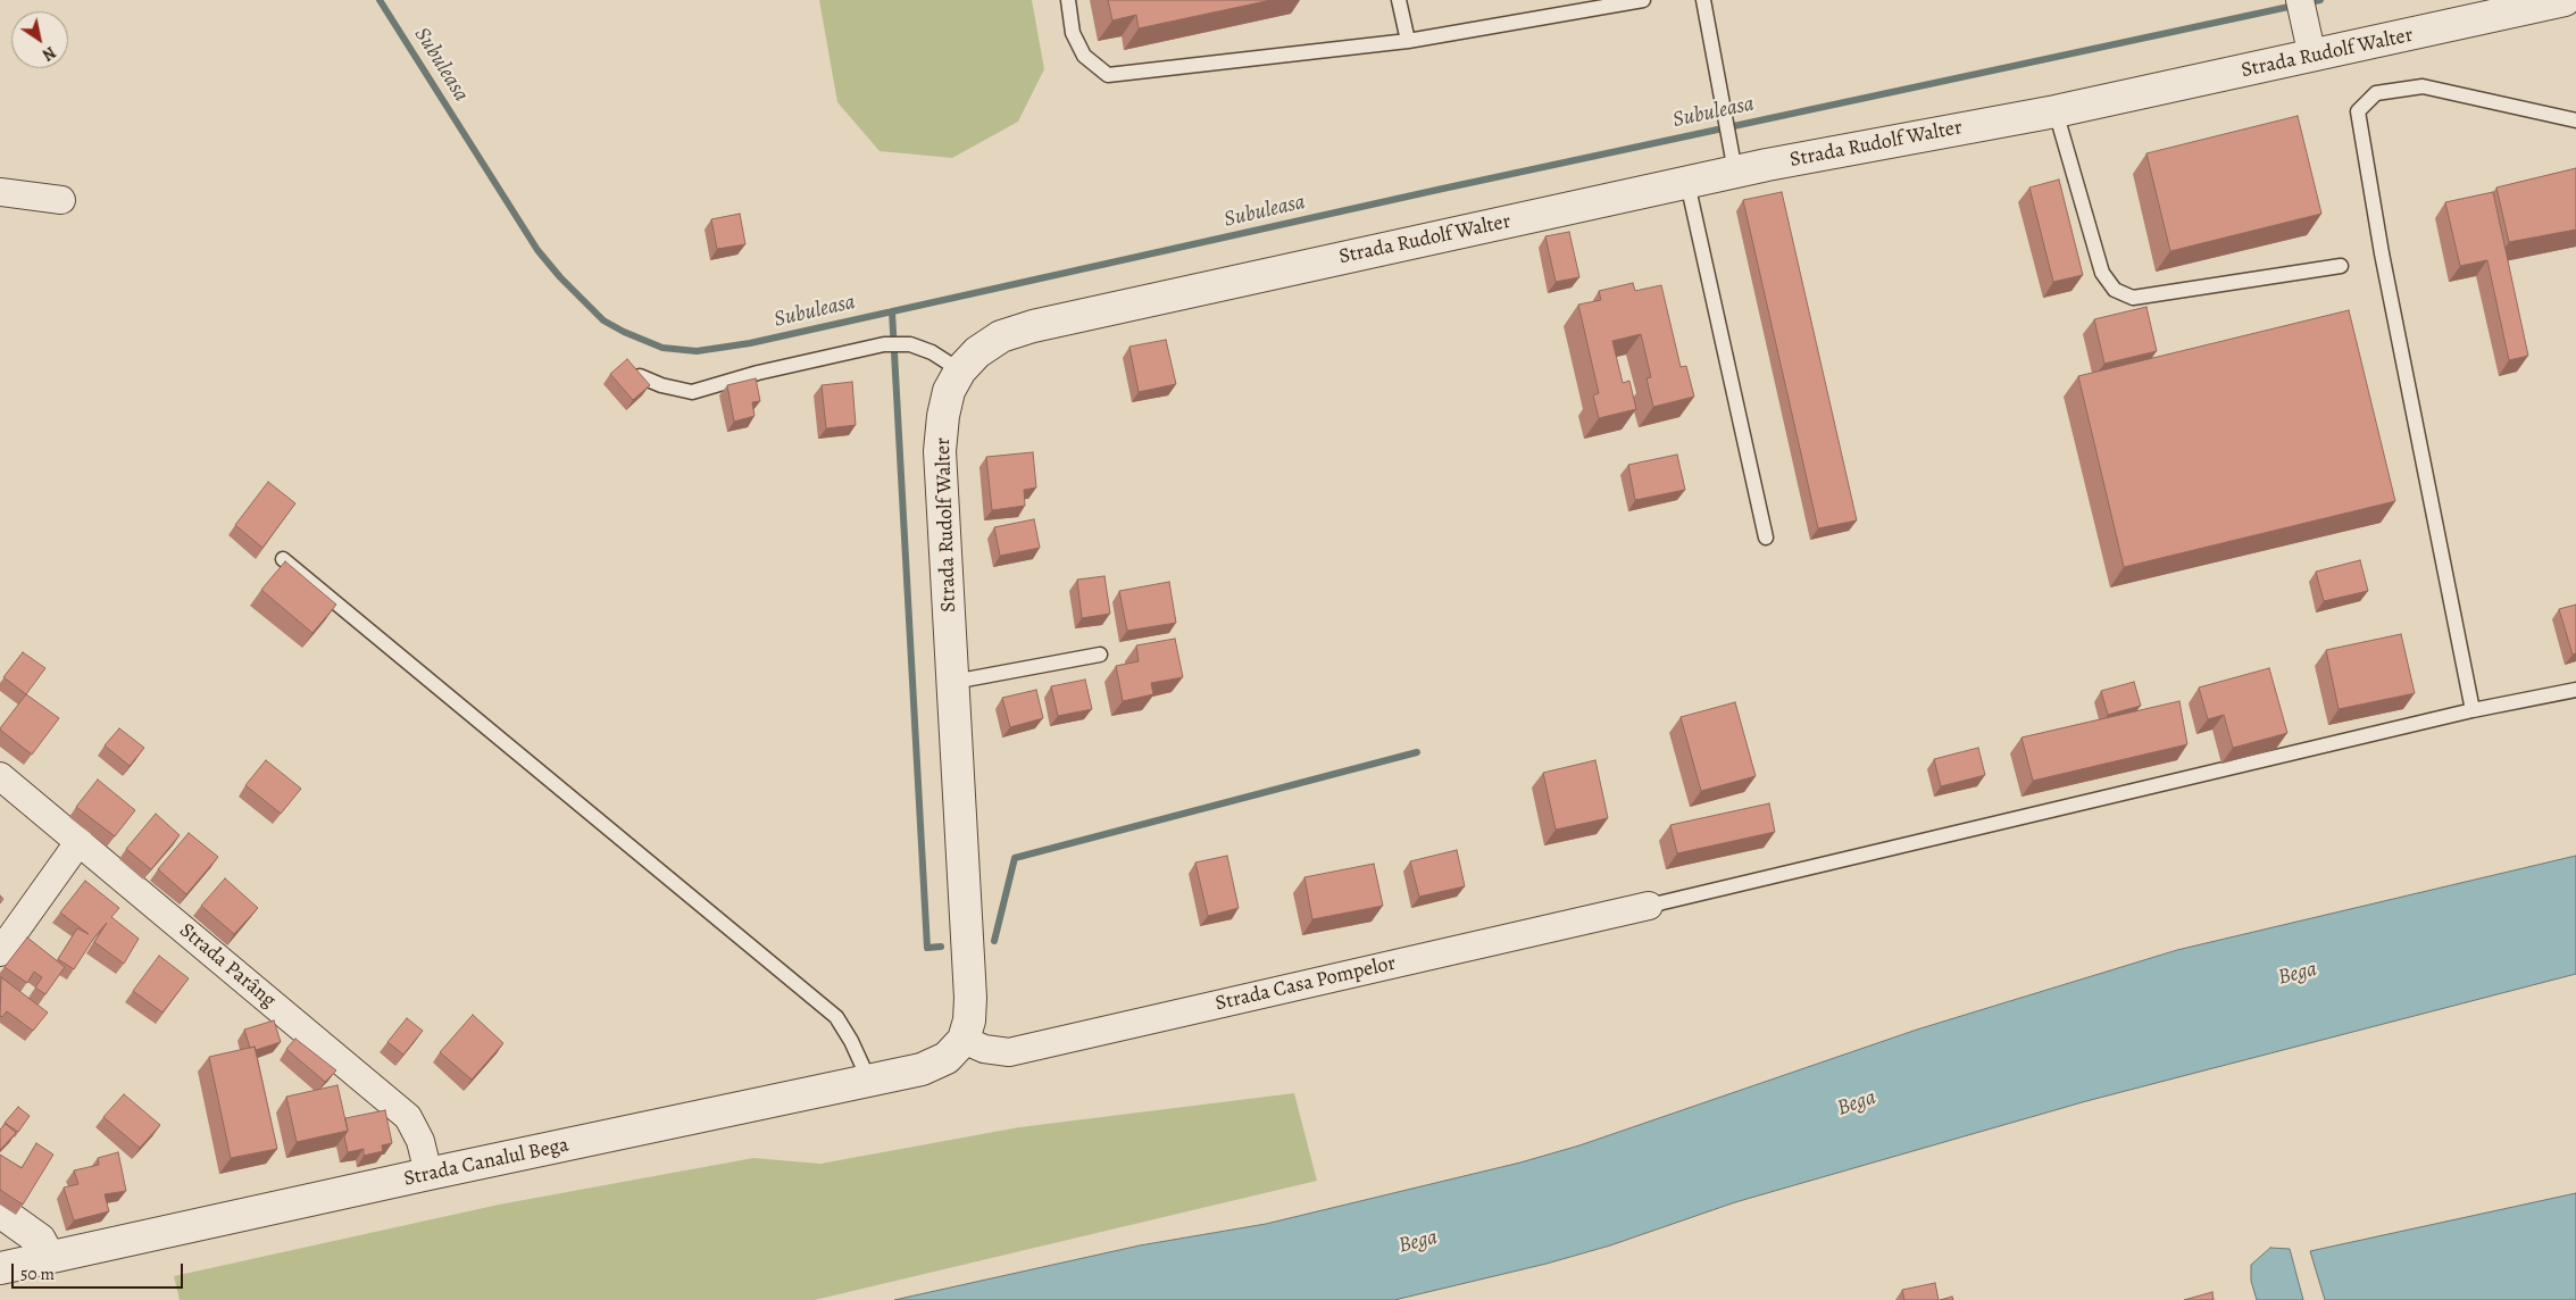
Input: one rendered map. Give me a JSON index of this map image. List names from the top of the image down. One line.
{"streets":{"street":["Strada Rudolf Walter","Strada Parâng","Strada Casa Pompelor","Strada Canalul Bega"]},"crossings":[["Strada Rudolf Walter","Strada Casa Pompelor"],["Strada Rudolf Walter","Strada Canalul Bega"],["Strada Parâng","Strada Canalul Bega"],["Strada Casa Pompelor","Strada Canalul Bega"]],"water":["Subuleasa","Bega"],"scale_bar":"50 m","north":"bottom right"}
